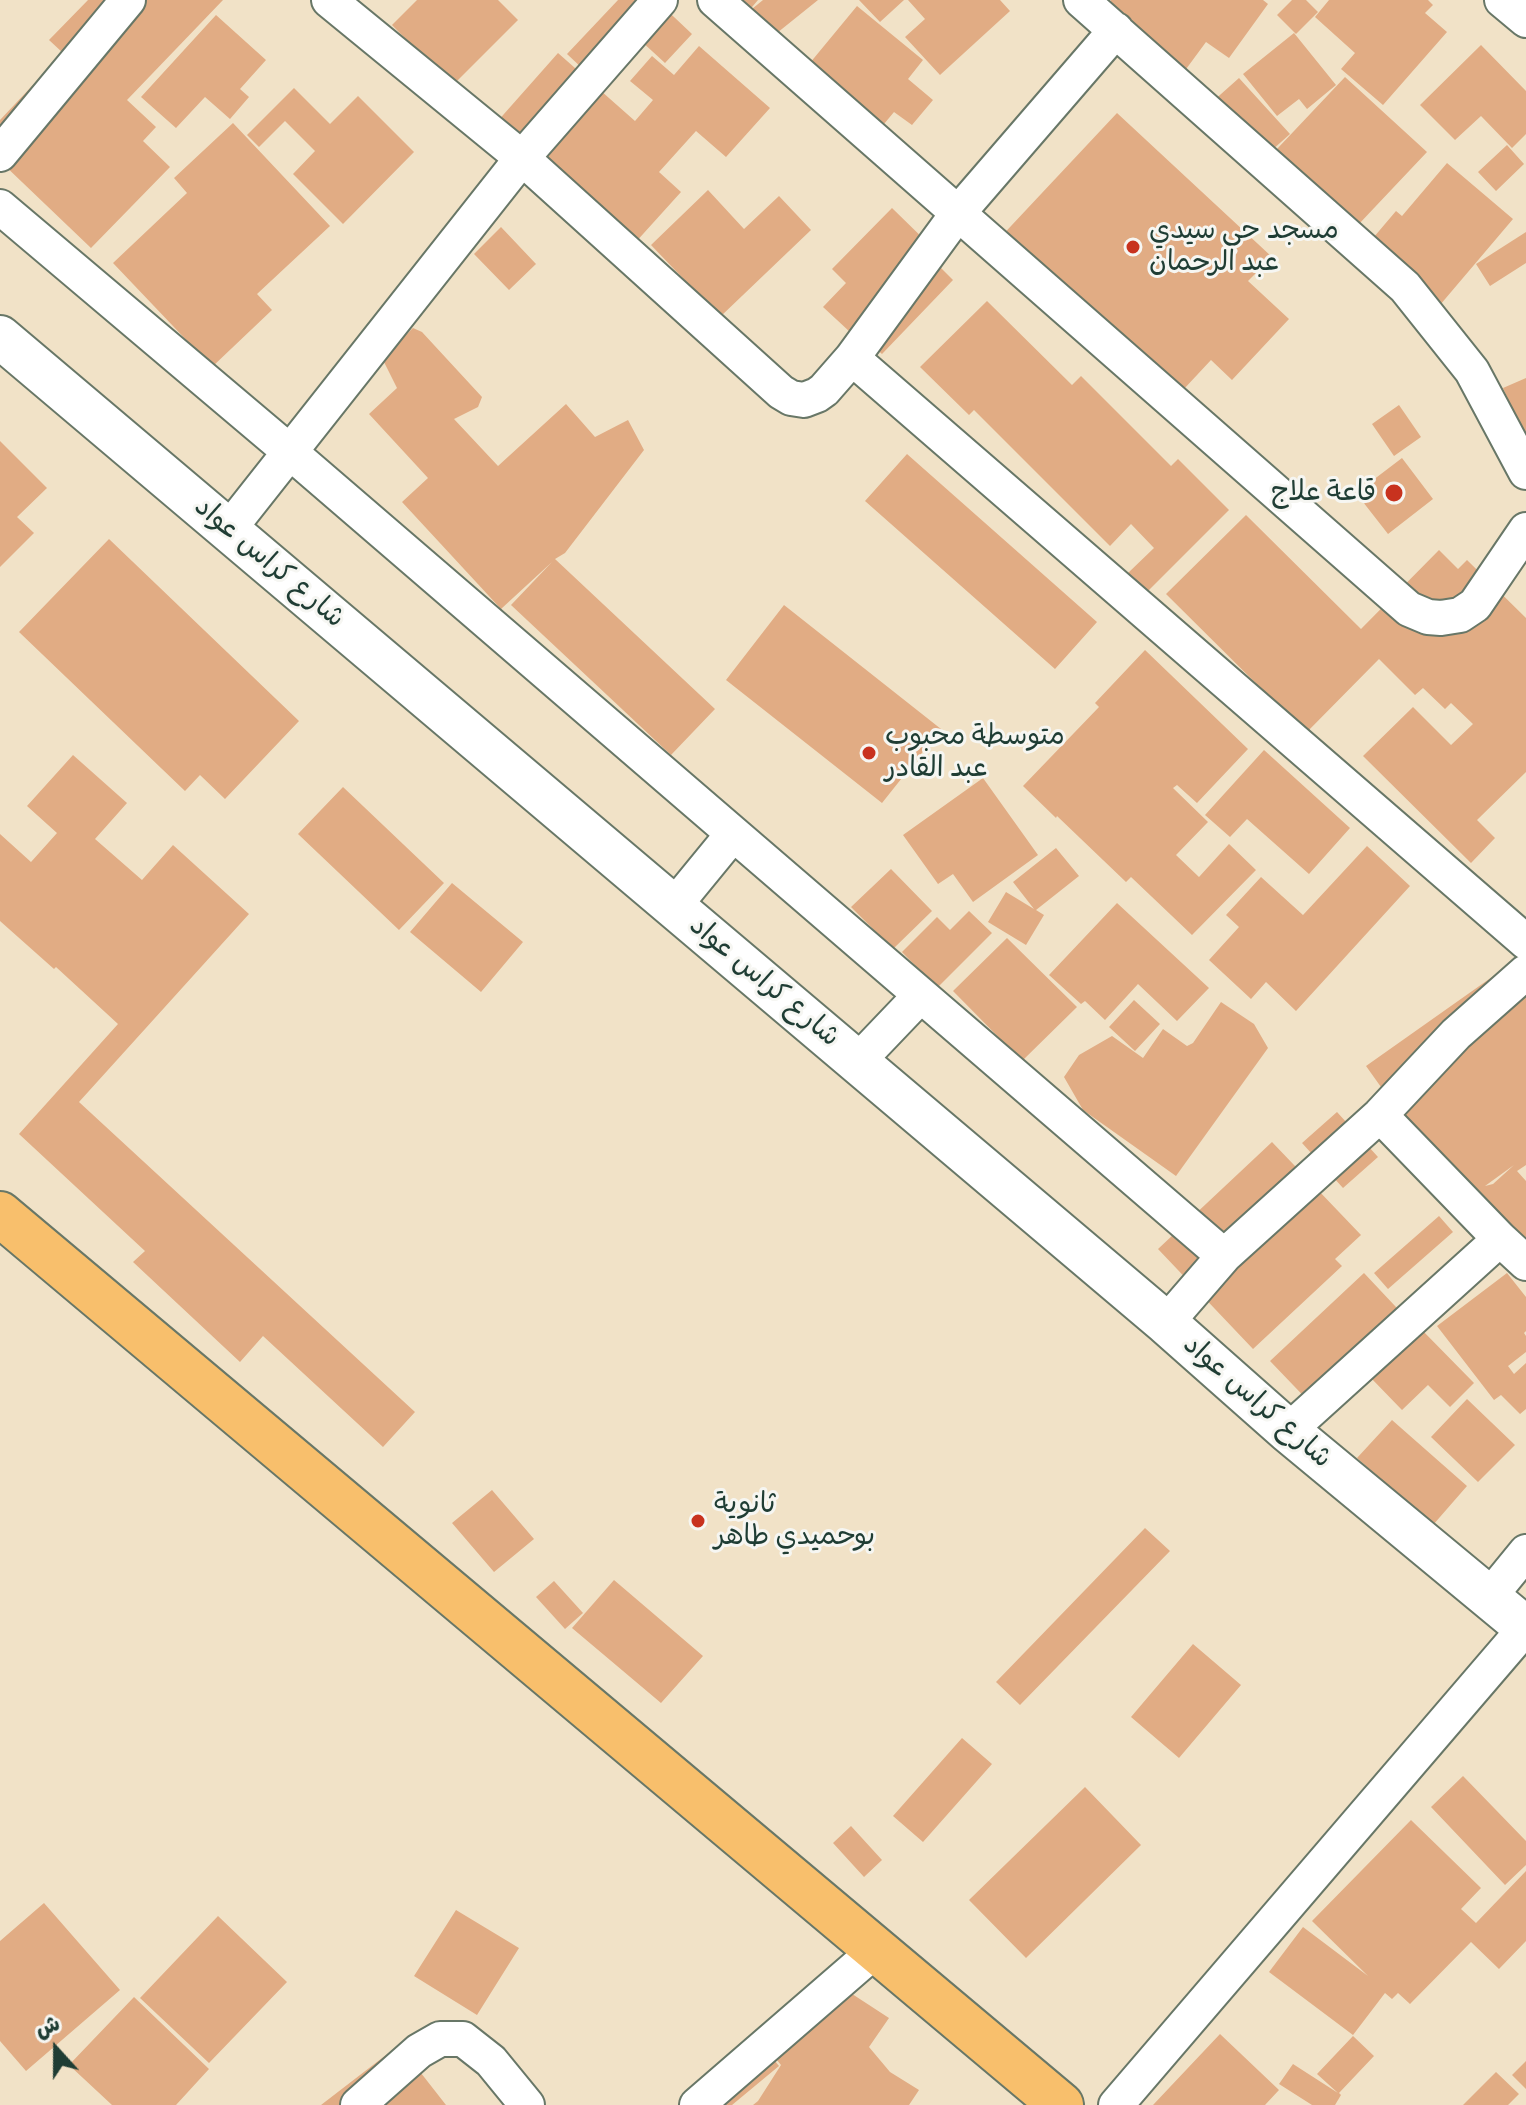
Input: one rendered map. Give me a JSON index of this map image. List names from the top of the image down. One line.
{"streets":{"street":["شارع كراس عواد"]},"places":["مسجد حي سيدي عبد الرحمان","قاعة علاج","متوسطة محبوب عبد القادر","ثانوية بوحميدي طاهر"],"north":"top"}
